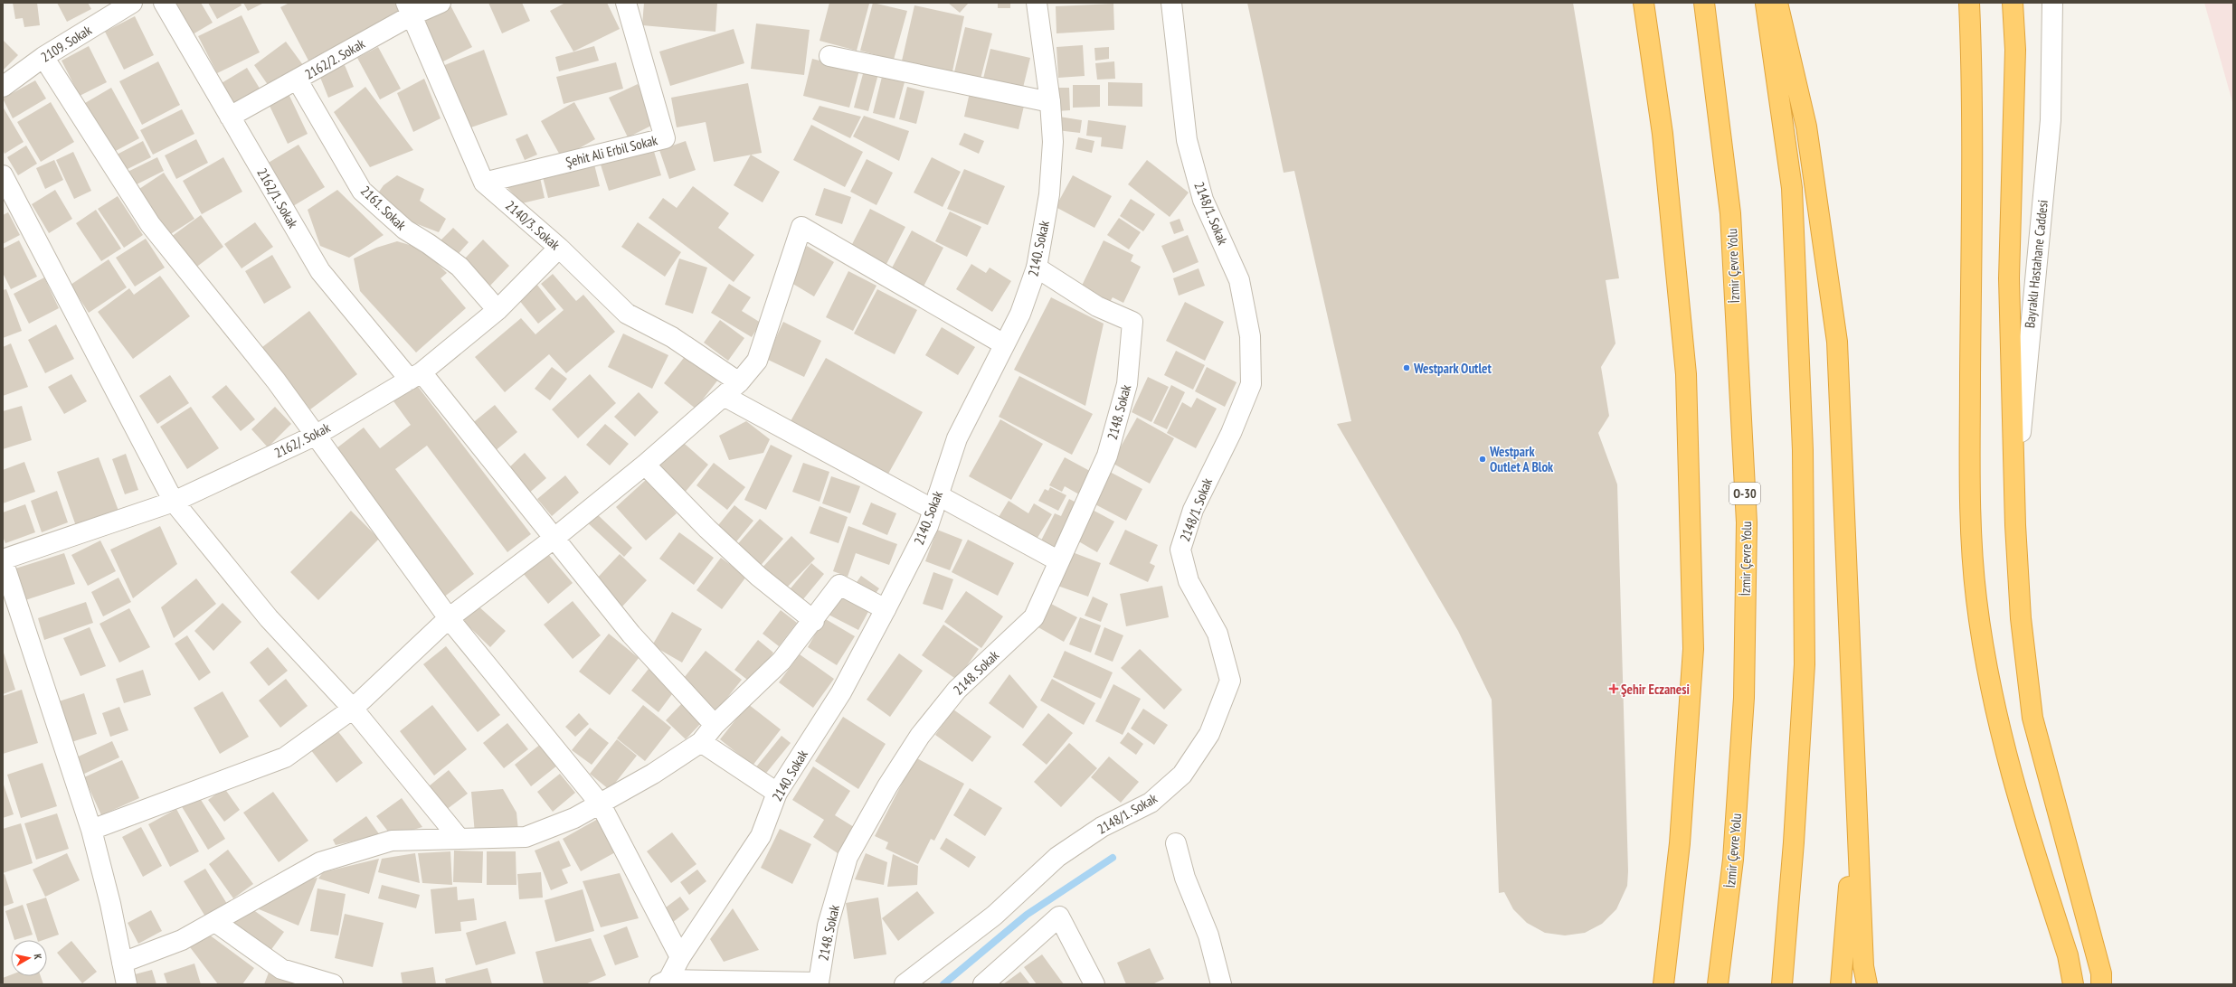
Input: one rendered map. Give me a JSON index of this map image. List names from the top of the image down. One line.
{"streets":{"highway":["İzmir Çevre Yolu","O-30"],"street":["2109. Sokak","2162/2. Sokak","Şehit Ali Erbil Sokak","2162/1. Sokak","2161. Sokak","2148/1. Sokak","2140/3. Sokak","2140. Sokak","Bayraklı Hastahane Caddesi","2148. Sokak","2162/. Sokak"]},"crossings":[["2162/2. Sokak","2162/1. Sokak"],["2162/2. Sokak","2161. Sokak"],["2162/2. Sokak","2140/3. Sokak"],["Şehit Ali Erbil Sokak","2140/3. Sokak"],["2162/1. Sokak","2162/. Sokak"],["2161. Sokak","2162/. Sokak"],["2140/3. Sokak","2162/. Sokak"],["2140. Sokak","2148. Sokak"]],"places":{"other":["Westpark Outlet","Westpark Outlet A Blok"],"health":["Şehir Eczanesi"]},"north":"right"}
